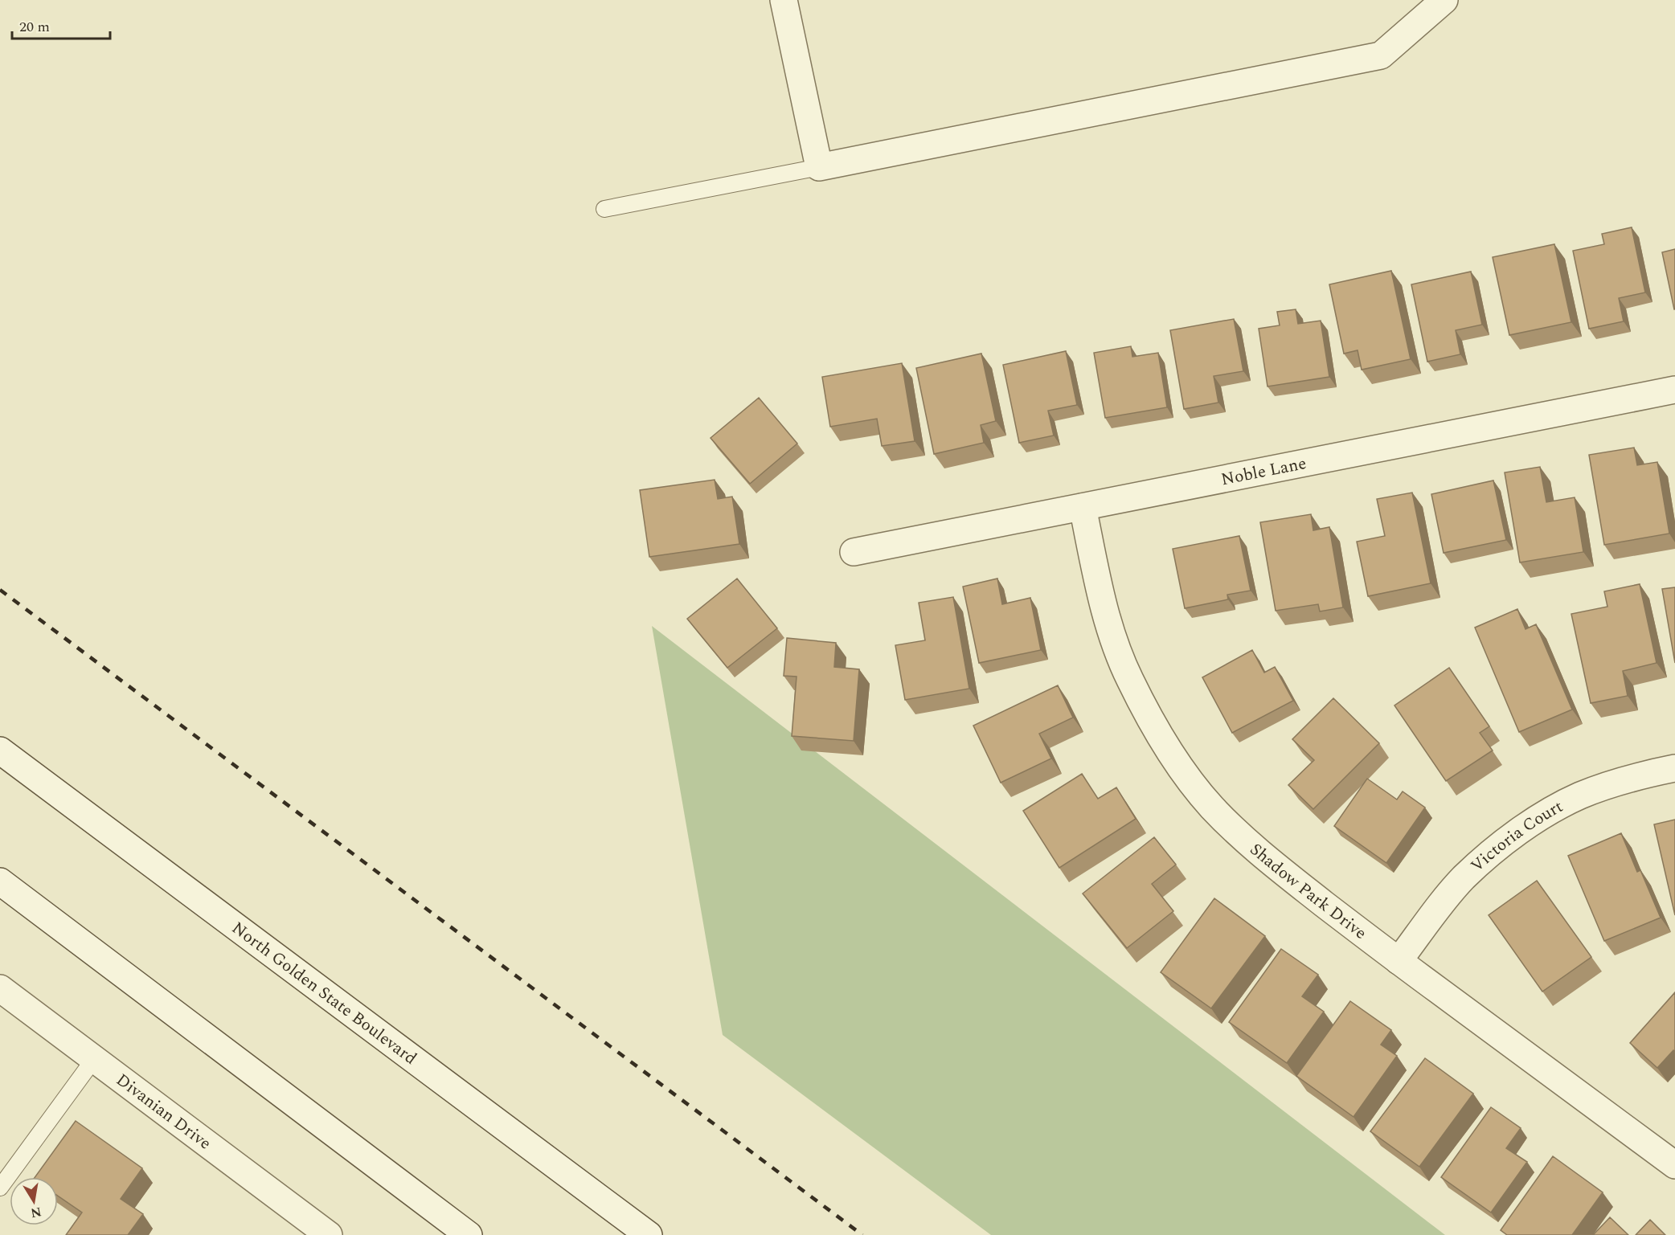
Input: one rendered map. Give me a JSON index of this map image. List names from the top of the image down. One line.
{"streets":{"street":["Noble Lane","Victoria Court","Shadow Park Drive","North Golden State Boulevard","Divanian Drive"]},"crossings":[["Noble Lane","Shadow Park Drive"],["Victoria Court","Shadow Park Drive"]],"scale_bar":"20 m","north":"bottom"}
